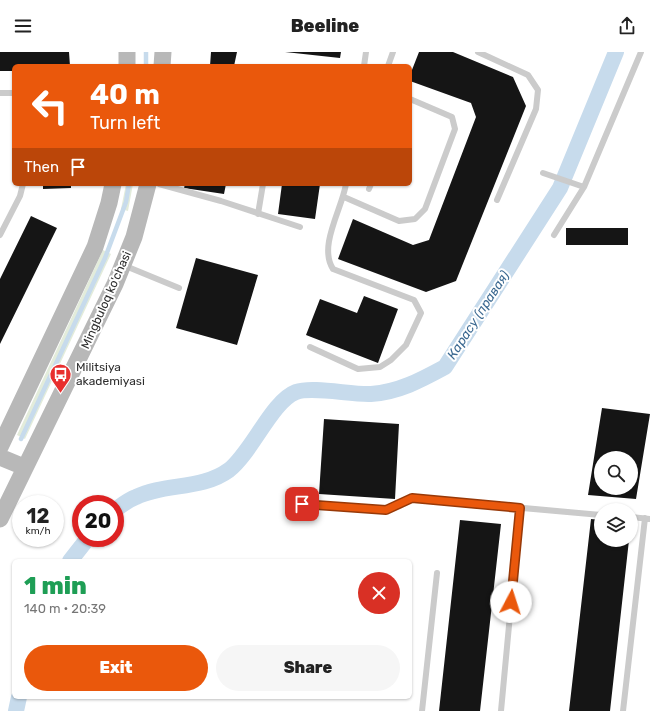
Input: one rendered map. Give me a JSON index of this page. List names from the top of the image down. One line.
{"streets":{"main road":["Mingbuloq ko'chasi"]},"water":["Карасу (правая)"],"places":{"bus stop":["Militsiya akademiyasi"]},"page":{"header":"Beeline","turn":["40 m","Turn left"],"then":"Then","speed":"12 km/h","limit":"20","heading":["1 min","140 m · 20:39"],"buttons":["Exit","Share"]}}
